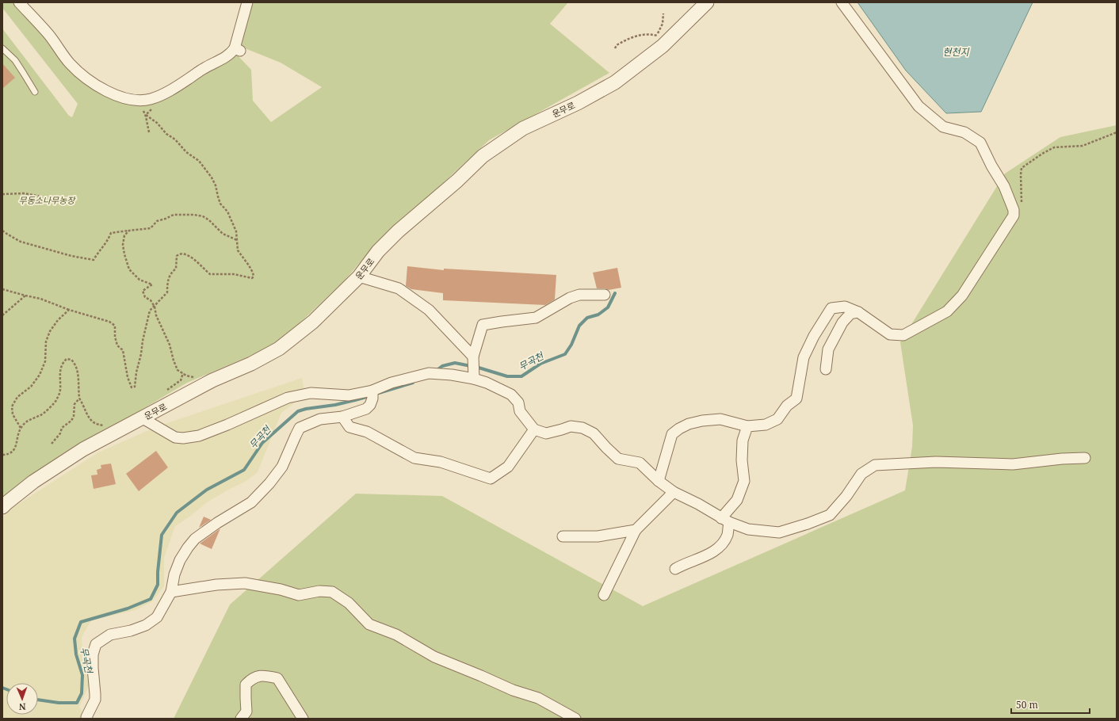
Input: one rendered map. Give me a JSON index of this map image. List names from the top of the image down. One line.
{"streets":{"street":["운무로"]},"water":["현천지","무곡천"],"parks":["무동소나무농장"],"scale_bar":"50 m","north":"bottom"}
